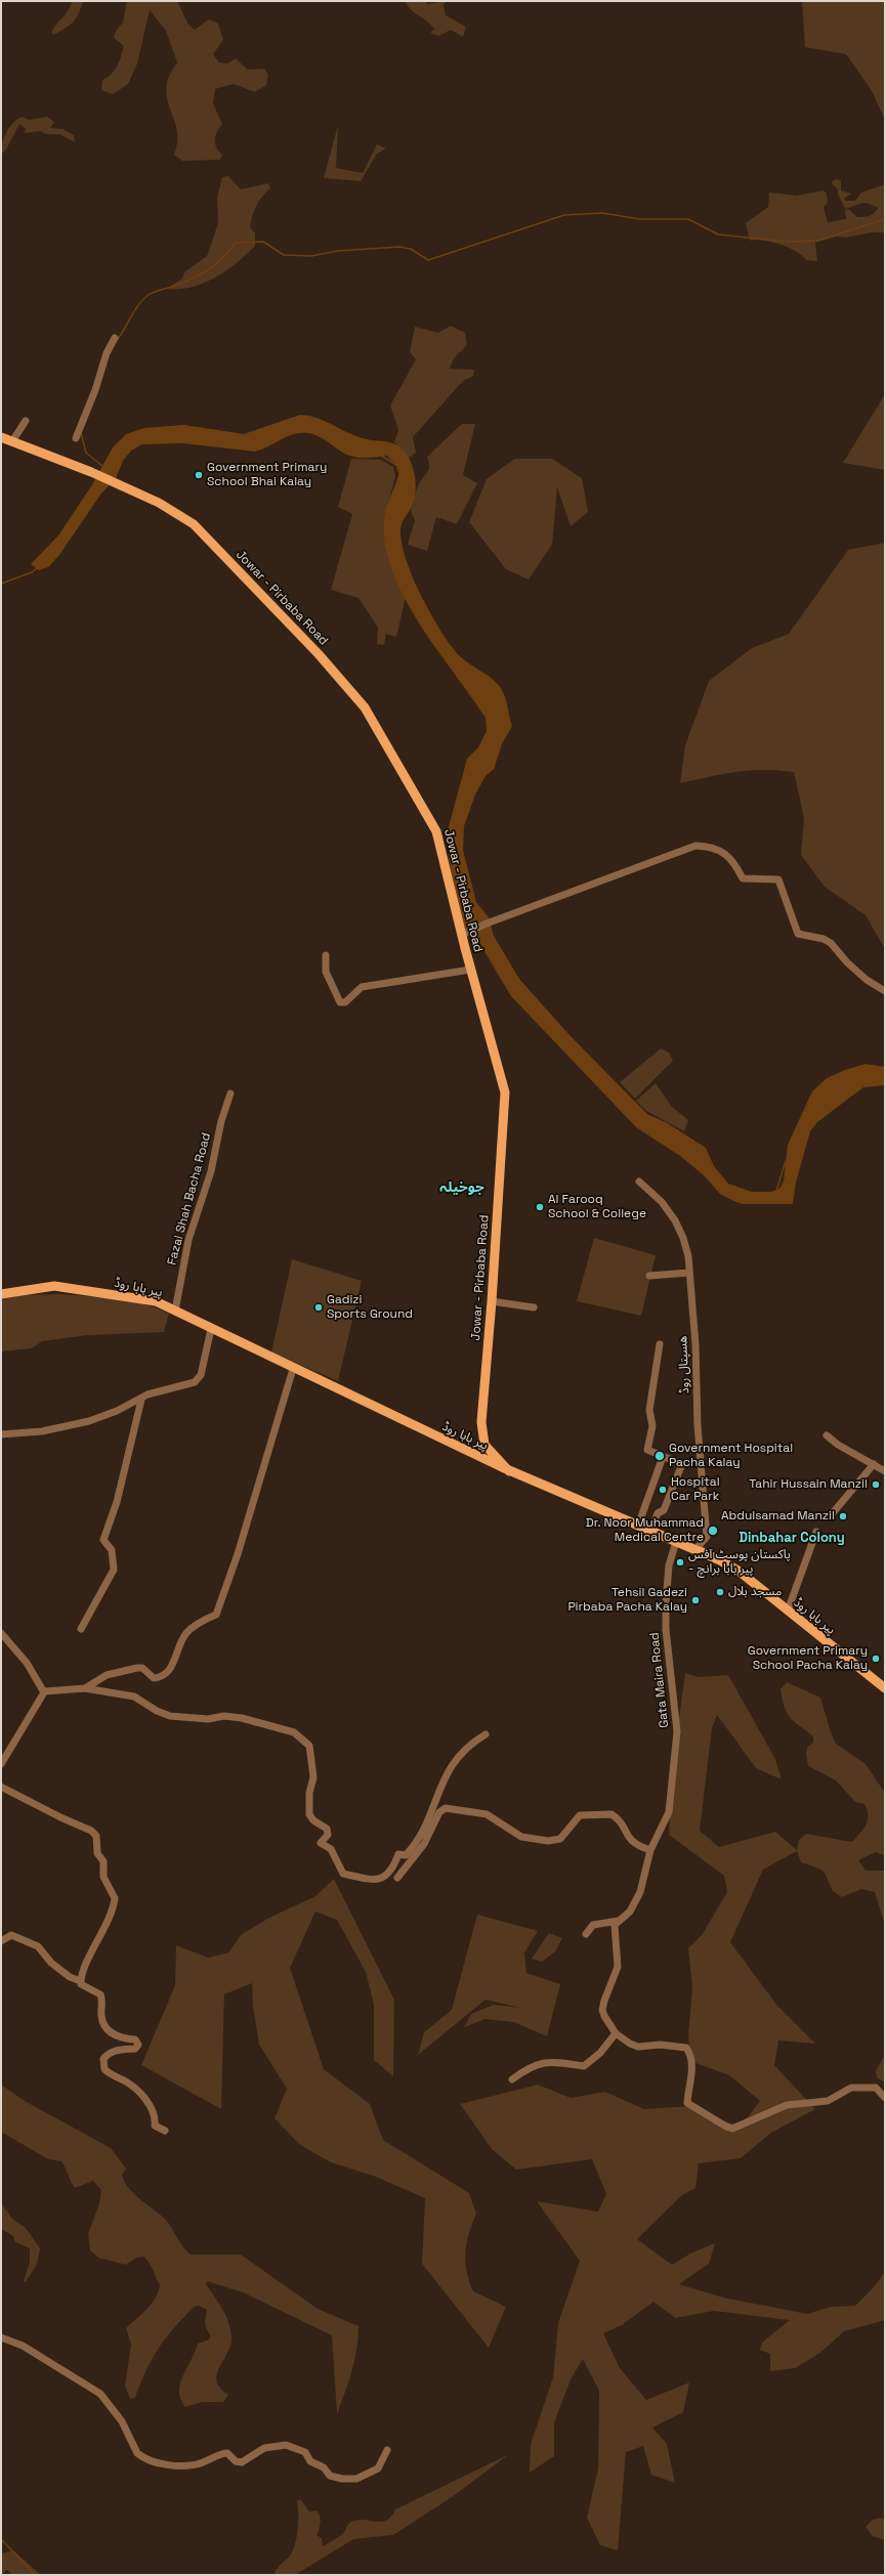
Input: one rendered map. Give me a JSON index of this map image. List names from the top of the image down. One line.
{"streets":{"main road":["Jowar - Pirbaba Road","پیر بابا روڈ"],"street":["Fazal Shah Bacha Road","ھسپتال روڈ","Gata Maira Road"]},"crossings":[["Jowar - Pirbaba Road","پیر بابا روڈ"],["Fazal Shah Bacha Road","پیر بابا روڈ"],["پیر بابا روڈ","ھسپتال روڈ"],["پیر بابا روڈ","Gata Maira Road"]],"districts":["جوخیلہ","Dinbahar Colony"],"places":["Government Primary School Bhai Kalay","Al Farooq School & College","Gadizi Sports Ground","Government Hospital Pacha Kalay","Tahir Hussain Manzil","Hospital Car Park","Abdulsamad Manzil","Dr. Noor Muhammad Medical Centre","پاکستان پوسٹ آفس - پیر بابا برانچ","مسجد بلال","Tehsil Gadezi Pirbaba Pacha Kalay","Government Primary School Pacha Kalay"]}
